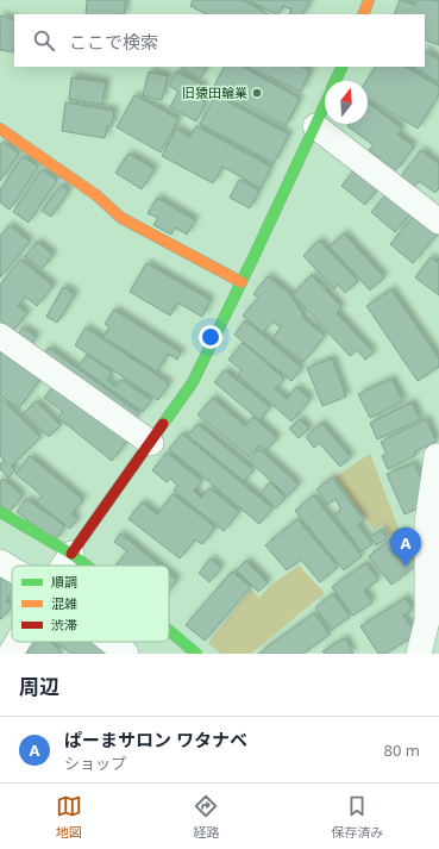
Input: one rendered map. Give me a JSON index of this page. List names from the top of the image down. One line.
{"places":["旧猿田輪業"],"legend":["順調","混雑","渋滞"],"north":"top","page":{"search":"ここで検索","pins":"A","heading":"周辺","list":[{"mark":"A","name":"ぱーまサロン ワタナベ","note":"ショップ","value":"80 m"}],"nav":["地図","経路","保存済み"]}}
